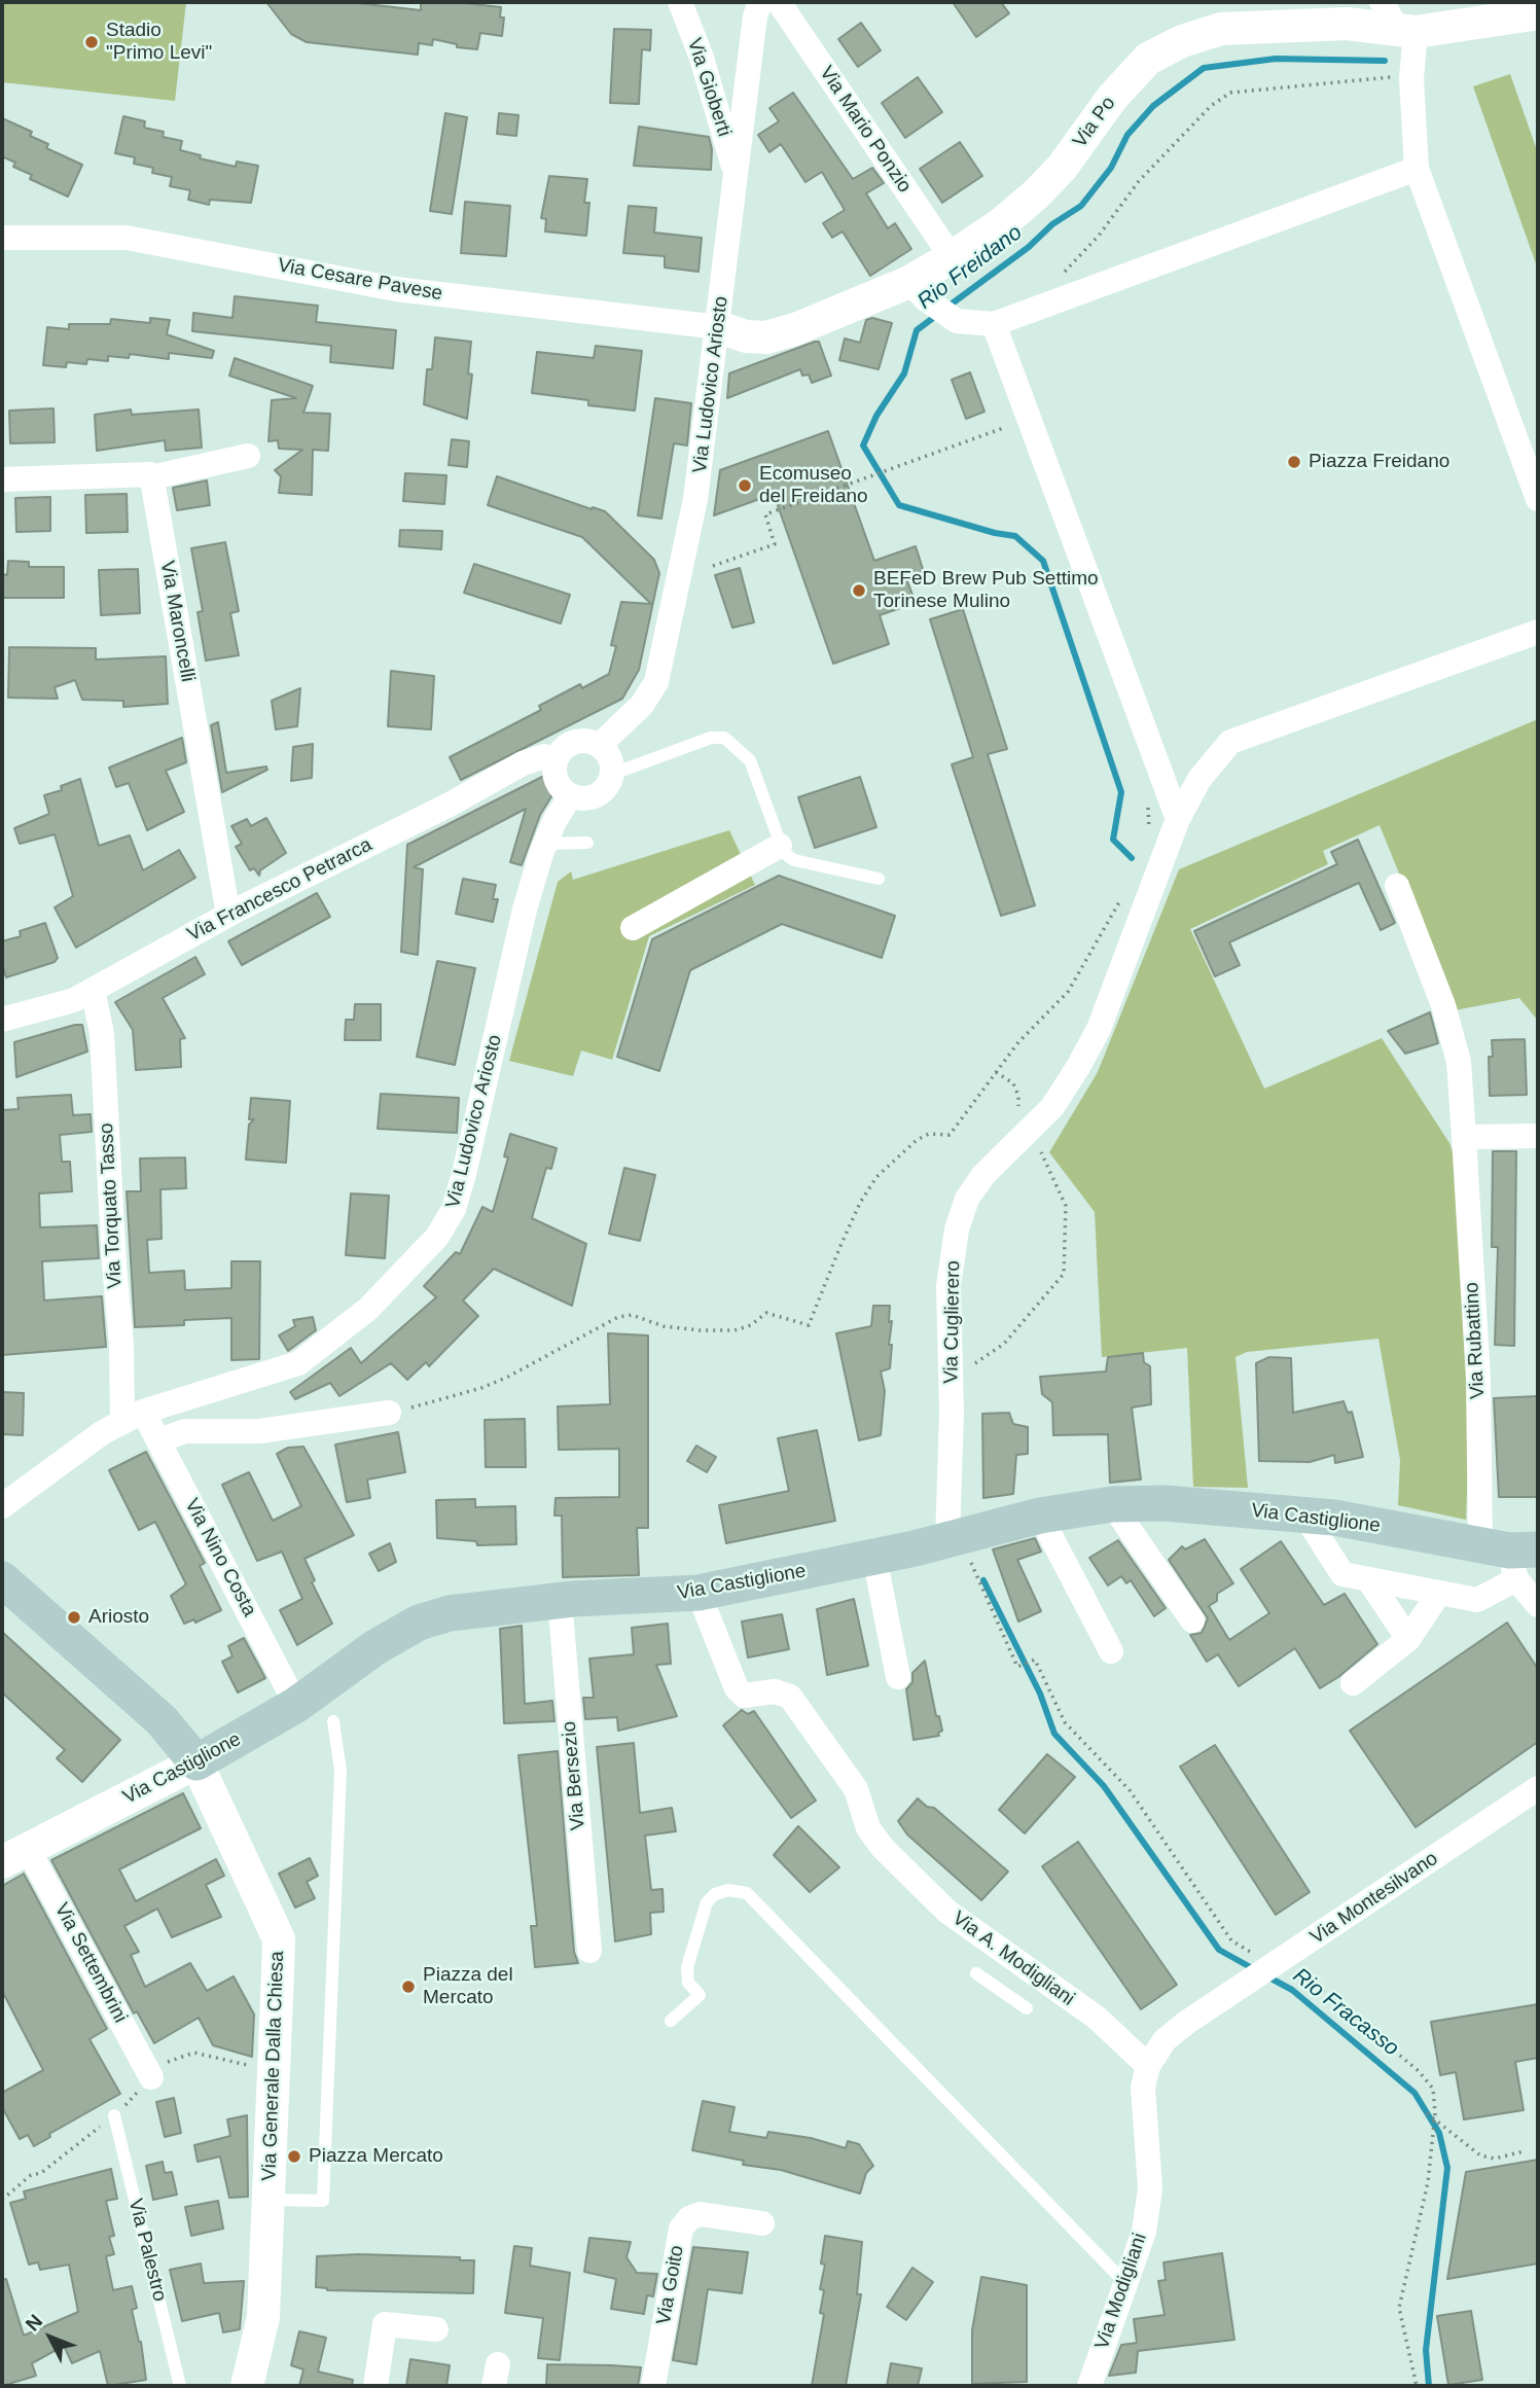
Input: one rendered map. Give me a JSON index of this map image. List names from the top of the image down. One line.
{"streets":{"main road":["Via Castiglione"],"street":["Via Gioberti","Via Po","Via Mario Ponzio","Via Cesare Pavese","Via Ludovico Ariosto","Via Maroncelli","Via Francesco Petrarca","Via Torquato Tasso","Via Cuglierero","Via Rubattino","Via Nino Costa","Via Bersezio","Via Montesilvano","Via A. Modigliani","Via Settembrini","Via Generale Dalla Chiesa","Via Goito","Via Modigliani"],"lane":["Via Palestro"]},"crossings":[["Via Gioberti","Via Ludovico Ariosto"],["Via Po","Via Mario Ponzio"],["Via Po","Via Cesare Pavese"],["Via Po","Via Ludovico Ariosto"],["Via Cesare Pavese","Via Ludovico Ariosto"],["Via Ludovico Ariosto","Via Francesco Petrarca"],["Via Ludovico Ariosto","Via Torquato Tasso"],["Via Ludovico Ariosto","Via Nino Costa"],["Via Maroncelli","Via Francesco Petrarca"],["Via Francesco Petrarca","Via Torquato Tasso"],["Via Torquato Tasso","Via Nino Costa"],["Via Cuglierero","Via Castiglione"],["Via Rubattino","Via Castiglione"],["Via Castiglione","Via Nino Costa"],["Via Castiglione","Via Bersezio"],["Via Castiglione","Via A. Modigliani"],["Via Castiglione","Via Settembrini"],["Via Castiglione","Via Generale Dalla Chiesa"],["Via Montesilvano","Via A. Modigliani"],["Via Montesilvano","Via Modigliani"],["Via A. Modigliani","Via Modigliani"]],"water":["Rio Freidano","Rio Fracasso"],"places":["Stadio \"Primo Levi\"","Piazza Freidano","Ecomuseo del Freidano","BEFeD Brew Pub Settimo Torinese Mulino","Ariosto","Piazza del Mercato","Piazza Mercato"],"north":"top left"}
